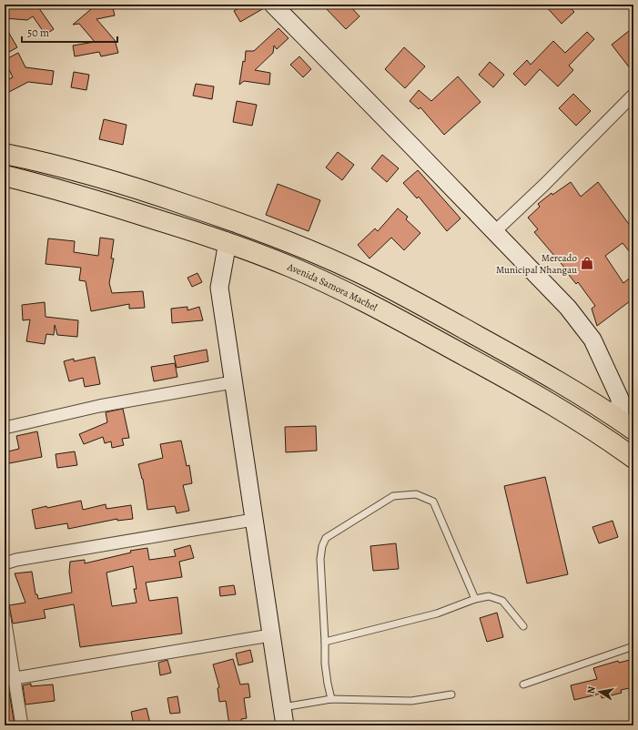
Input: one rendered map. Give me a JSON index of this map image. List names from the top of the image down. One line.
{"streets":{"highway":["Avenida Samora Machel"]},"places":{"shop":["Mercado Municipal Nhangau"]},"scale_bar":"50 m","north":"left"}
